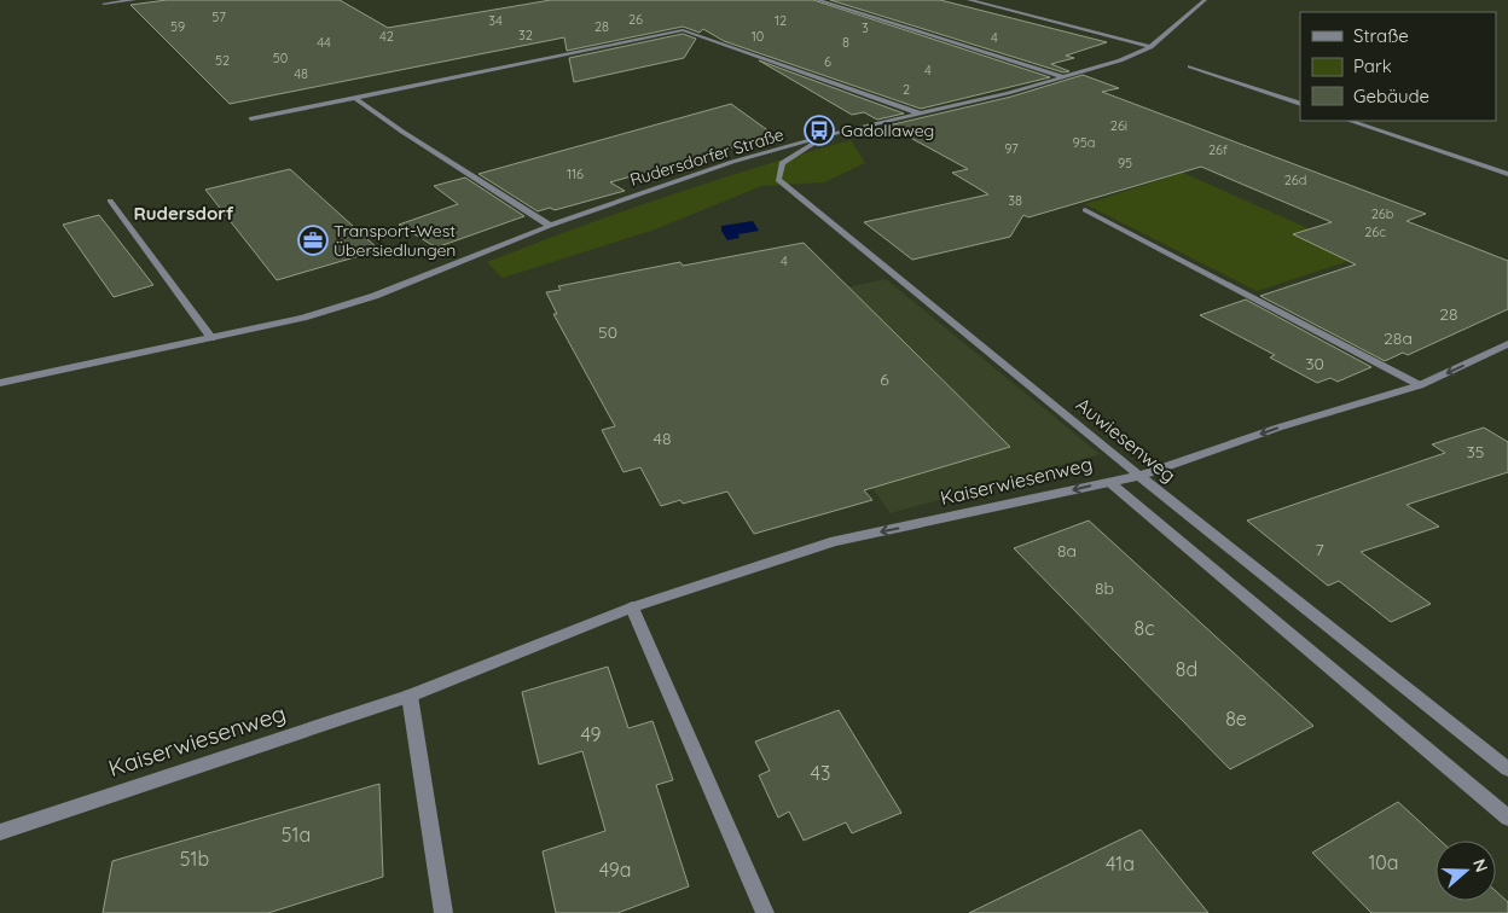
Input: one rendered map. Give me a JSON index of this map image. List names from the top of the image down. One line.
{"streets":{"street":["Rudersdorfer Straße","Auwiesenweg","Kaiserwiesenweg"]},"crossings":[["Rudersdorfer Straße","Auwiesenweg"],["Auwiesenweg","Kaiserwiesenweg"]],"one_way":["Kaiserwiesenweg"],"districts":["Rudersdorf"],"places":{"bus stop":["Gadollaweg"],"office":["Transport-West Übersiedlungen"]},"house_numbers":["57","26","34","12","59","28","3","32","42","10","4","44","8","50","52","6","4","48","2","26i","95a","97","26f","95","116","26d","38","26b","26c","4","28","50","28a","30","6","48","35","7","8a","8b","8c","8d","8e","49","43","51a","51b","10a","41a","49a"],"legend":["Straße","Park","Gebäude"],"north":"right"}
